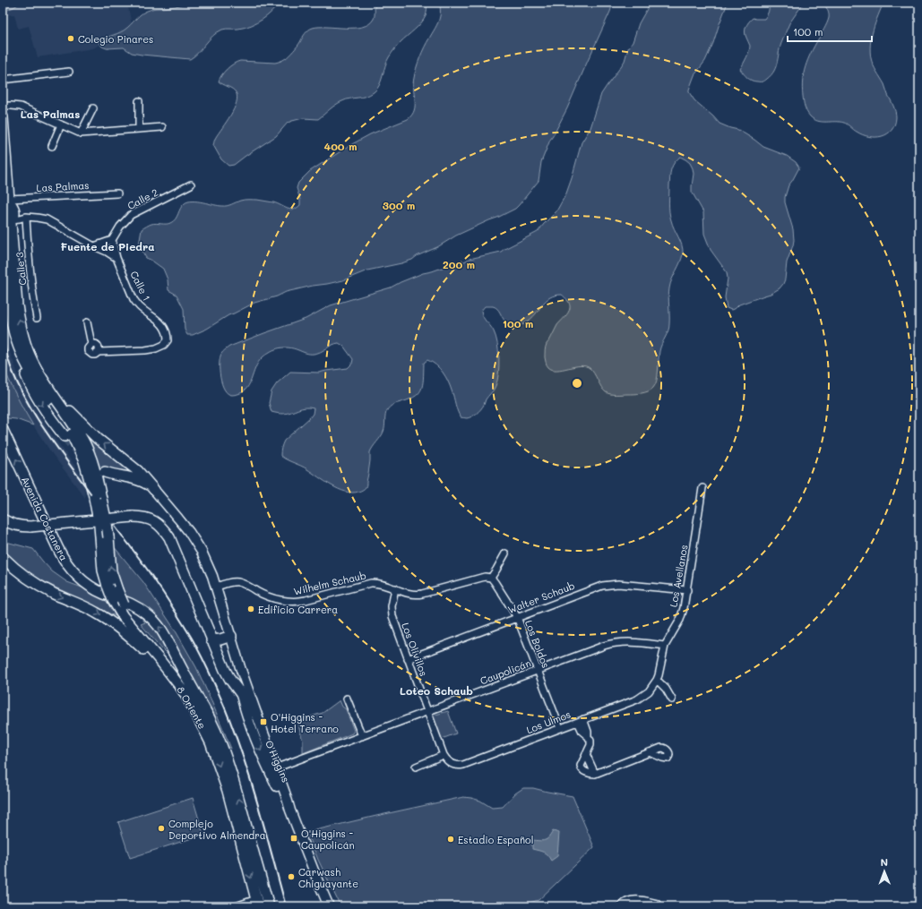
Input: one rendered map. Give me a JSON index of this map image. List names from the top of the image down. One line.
{"streets":{"main road":["Avenida Costanera","8 Oriente","O'Higgins"],"street":["Las Palmas","Calle 2","Calle 3","Calle 1","Los Avellanos","Wilhelm Schaub","Walter Schaub","Los Boldos","Los Olivillos","Caupolicán","Los Ulmos"]},"crossings":[["Avenida Costanera","8 Oriente"],["Los Avellanos","Walter Schaub"],["Los Avellanos","Caupolicán"],["Los Avellanos","Los Ulmos"],["Wilhelm Schaub","Los Boldos"],["Wilhelm Schaub","Los Olivillos"],["Wilhelm Schaub","O'Higgins"],["Walter Schaub","Los Boldos"],["Walter Schaub","Los Olivillos"],["Los Boldos","Caupolicán"],["Los Boldos","Los Ulmos"],["Los Olivillos","Caupolicán"],["Los Olivillos","Los Ulmos"],["Caupolicán","O'Higgins"]],"districts":["Las Palmas","Fuente de Piedra","Loteo Schaub"],"places":{"other":["Colegio Pinares","Edificio Carrera","Complejo Deportivo Almendra","Estadio Español","Carwash Chiguayante"],"transit":["O'Higgins - Hotel Terrano","O'Higgins - Caupolicán"]},"scale_bar":"100 m","north":"top","rings":["400 m","300 m","200 m","100 m"]}
